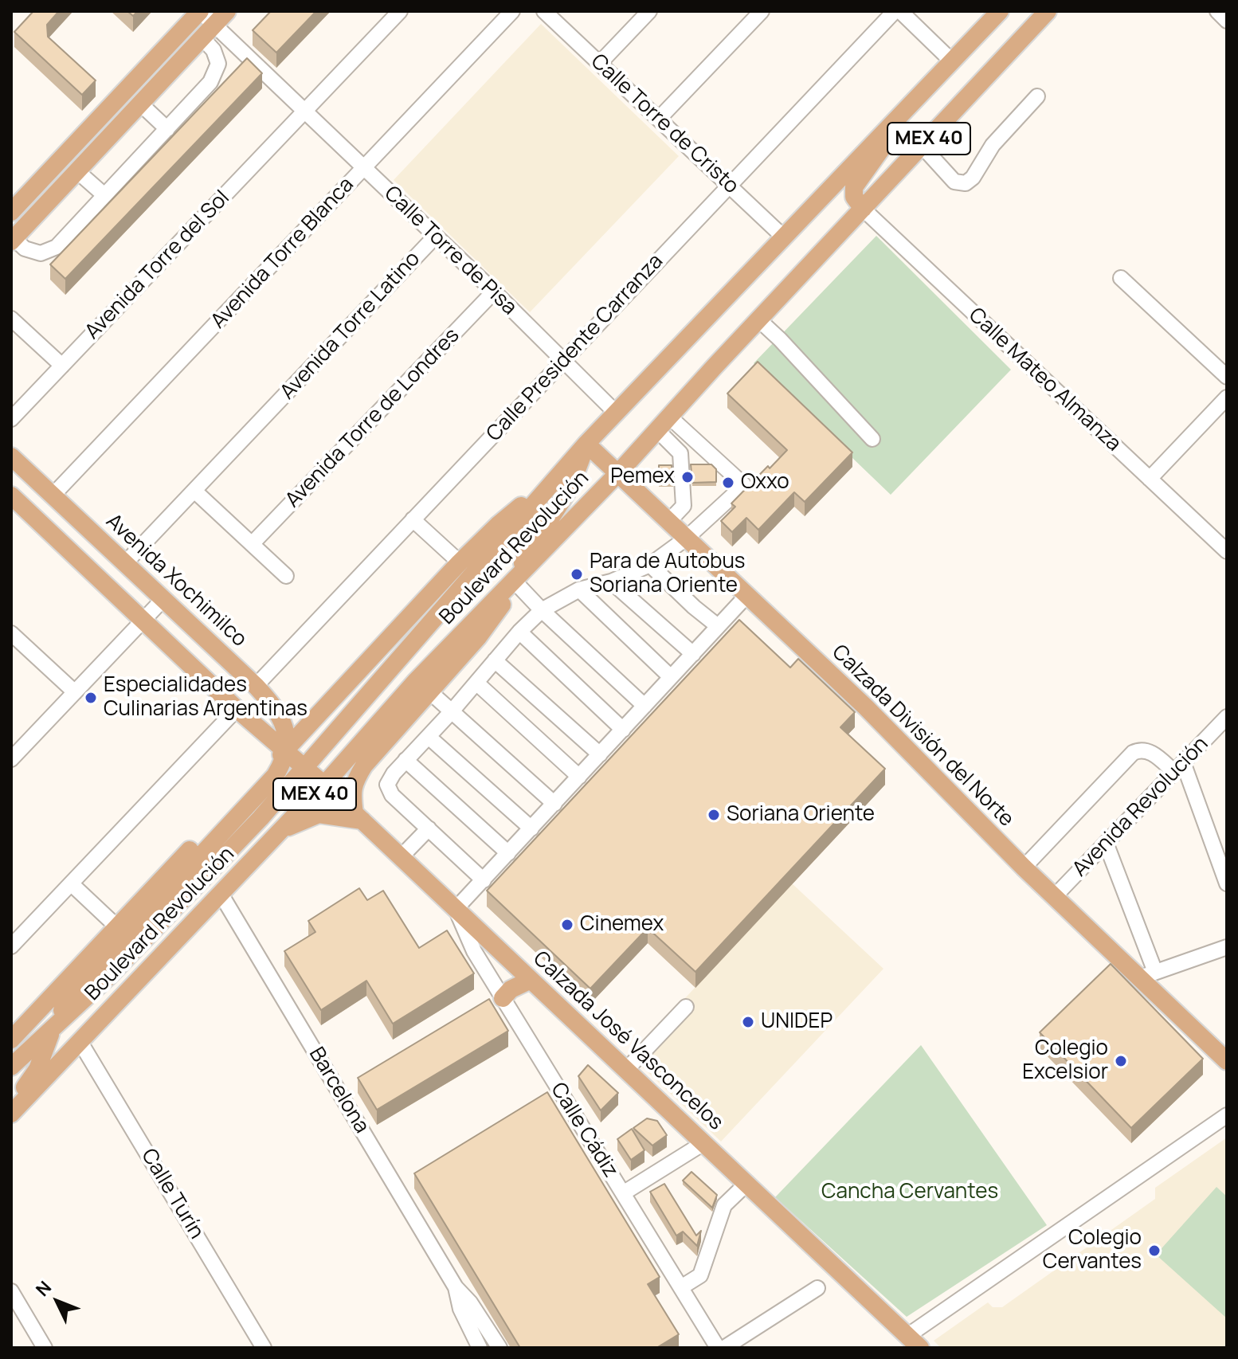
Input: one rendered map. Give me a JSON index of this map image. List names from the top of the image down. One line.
{"streets":{"main road":["MEX 40","Boulevard Revolución","Avenida Xochimilco","Calzada División del Norte","Calzada José Vasconcelos"],"street":["Calle Torre de Cristo","Calle Torre de Pisa","Avenida Torre Blanca","Avenida Torre del Sol","Avenida Torre Latino","Calle Presidente Carranza","Calle Mateo Almanza","Avenida Torre de Londres","Avenida Revolución","Barcelona","Calle Cádiz","Calle Turín"]},"crossings":[["Calle Torre de Cristo","MEX 40"],["Calle Torre de Cristo","Calle Presidente Carranza"],["MEX 40","Calle Torre de Pisa"],["MEX 40","Calzada División del Norte"],["MEX 40","Calzada José Vasconcelos"],["Calle Torre de Pisa","Avenida Torre Blanca"],["Calle Torre de Pisa","Avenida Torre del Sol"],["Calle Torre de Pisa","Avenida Torre Latino"],["Calle Torre de Pisa","Calle Presidente Carranza"],["Calle Torre de Pisa","Avenida Torre de Londres"],["Avenida Torre Blanca","Avenida Xochimilco"],["Avenida Torre Latino","Avenida Xochimilco"],["Calle Presidente Carranza","Avenida Xochimilco"],["Calle Mateo Almanza","Boulevard Revolución"],["Boulevard Revolución","Calzada División del Norte"],["Boulevard Revolución","Calzada José Vasconcelos"],["Boulevard Revolución","Barcelona"],["Boulevard Revolución","Calle Turín"],["Calzada División del Norte","Avenida Revolución"],["Calzada José Vasconcelos","Calle Cádiz"]],"parks":["Cancha Cervantes"],"places":["Pemex","Oxxo","Para de Autobus Soriana Oriente","Especialidades Culinarias Argentinas","Soriana Oriente","Cinemex","UNIDEP","Colegio Excelsior","Colegio Cervantes"],"north":"top left"}
